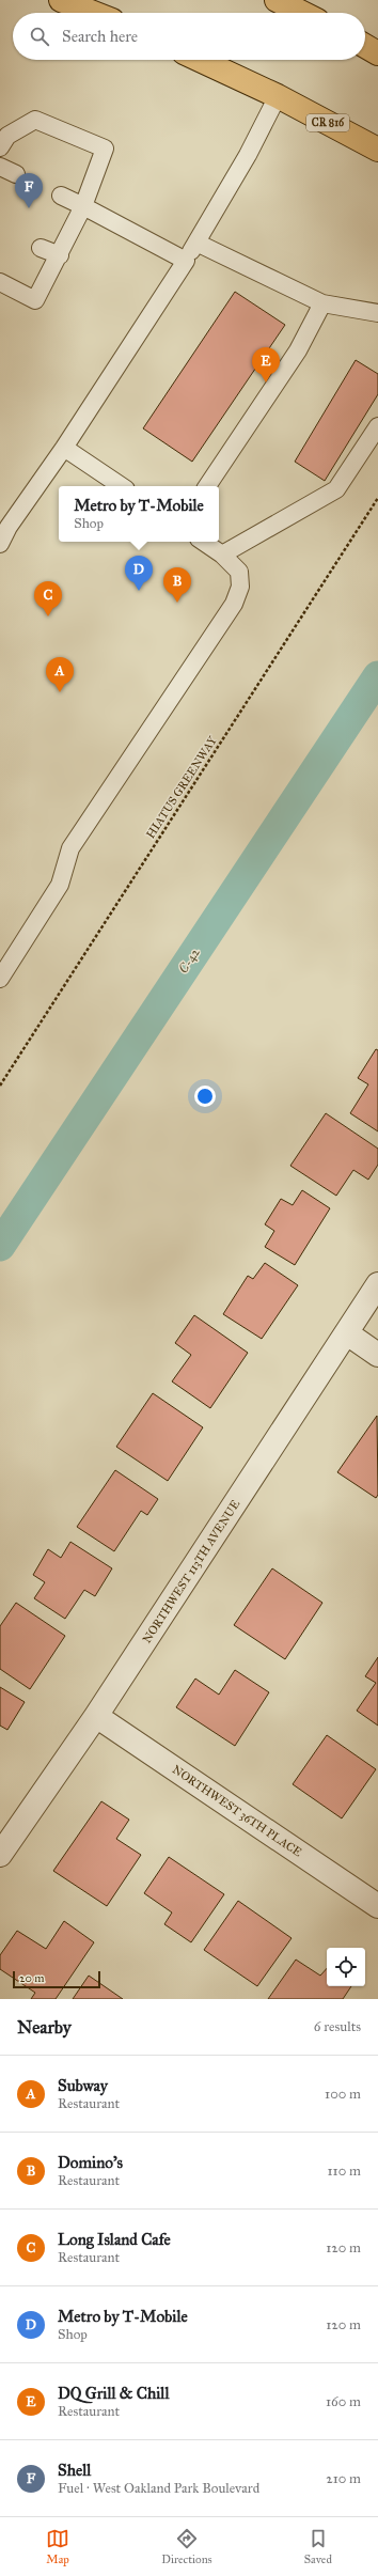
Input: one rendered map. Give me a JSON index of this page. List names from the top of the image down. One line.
{"streets":{"main road":["CR 816"],"street":["NORTHWEST 113TH AVENUE","NORTHWEST 36TH PLACE"],"path":["HIATUS GREENWAY"]},"crossings":[["NORTHWEST 113TH AVENUE","NORTHWEST 36TH PLACE"]],"water":["C-42"],"scale_bar":"20 m","page":{"search":"Search here","pins":["F","E","D","B","C","A"],"popup":["Metro by T-Mobile","Shop"],"scale":"20 m","heading":["Nearby","6 results"],"list":[{"mark":"A","name":"Subway","note":"Restaurant","value":"100 m"},{"mark":"B","name":"Domino's","note":"Restaurant","value":"110 m"},{"mark":"C","name":"Long Island Cafe","note":"Restaurant","value":"120 m"},{"mark":"D","name":"Metro by T-Mobile","note":"Shop","value":"120 m"},{"mark":"E","name":"DQ Grill & Chill","note":"Restaurant","value":"160 m"},{"mark":"F","name":"Shell","note":"Fuel · West Oakland Park Boulevard","value":"210 m"}],"nav":["Map","Directions","Saved"]}}
